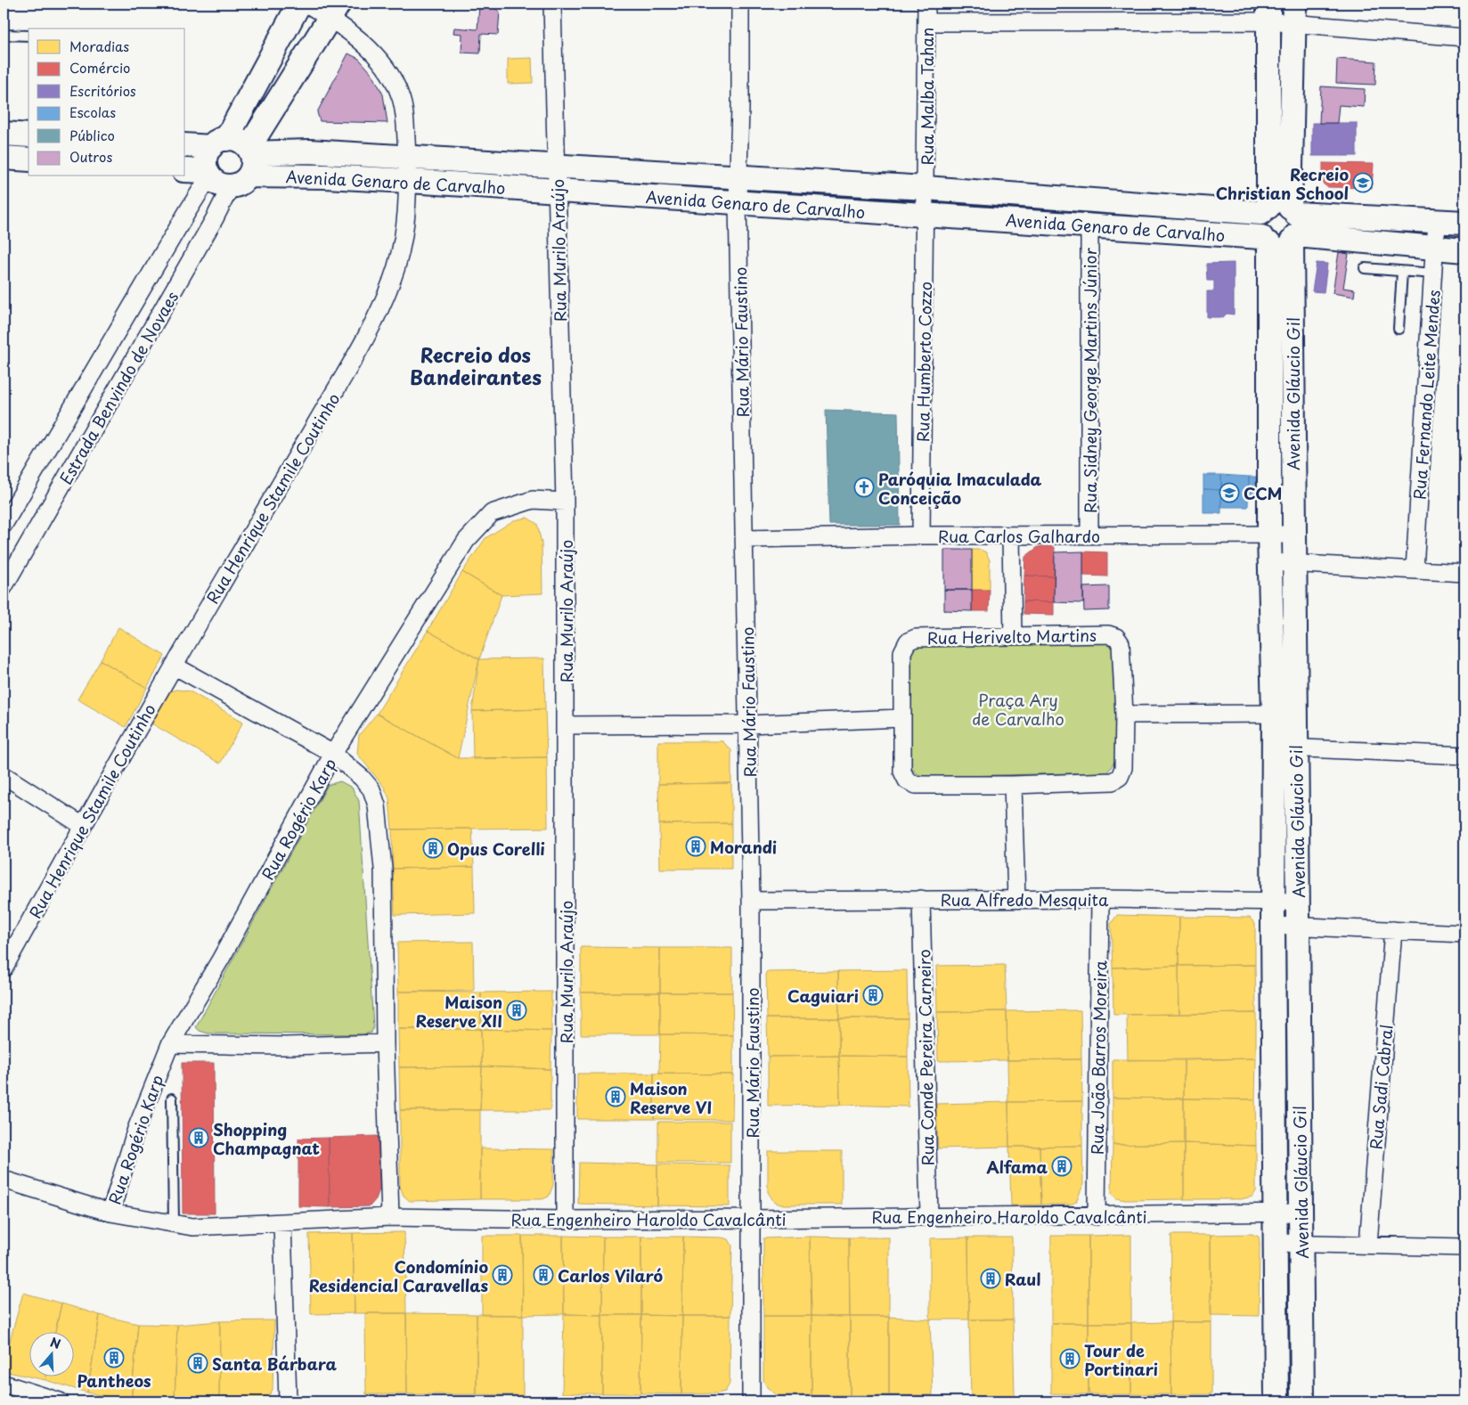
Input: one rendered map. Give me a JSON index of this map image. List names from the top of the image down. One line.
{"streets":{"street":["Rua Malba Tahan","Avenida Genaro de Carvalho","Rua Murilo Araújo","Rua Mário Faustino","Rua Humberto Cozzo","Rua Sidney George Martins Júnior","Estrada Benvindo de Novaes","Avenida Gláucio Gil","Rua Fernando Leite Mendes","Rua Henrique Stamile Coutinho","Rua Carlos Galhardo","Rua Herivelto Martins","Rua Rogério Karp","Rua Alfredo Mesquita","Rua Conde Pereira Carneiro","Rua João Barros Moreira","Rua Sadi Cabral","Rua Engenheiro Haroldo Cavalcânti"]},"crossings":[["Rua Malba Tahan","Avenida Genaro de Carvalho"],["Rua Malba Tahan","Rua Humberto Cozzo"],["Avenida Genaro de Carvalho","Rua Murilo Araújo"],["Avenida Genaro de Carvalho","Rua Mário Faustino"],["Avenida Genaro de Carvalho","Rua Humberto Cozzo"],["Avenida Genaro de Carvalho","Rua Sidney George Martins Júnior"],["Avenida Genaro de Carvalho","Estrada Benvindo de Novaes"],["Avenida Genaro de Carvalho","Avenida Gláucio Gil"],["Avenida Genaro de Carvalho","Rua Fernando Leite Mendes"],["Avenida Genaro de Carvalho","Rua Henrique Stamile Coutinho"],["Rua Murilo Araújo","Rua Rogério Karp"],["Rua Murilo Araújo","Rua Engenheiro Haroldo Cavalcânti"],["Rua Mário Faustino","Rua Carlos Galhardo"],["Rua Mário Faustino","Rua Alfredo Mesquita"],["Rua Mário Faustino","Rua Engenheiro Haroldo Cavalcânti"],["Rua Humberto Cozzo","Rua Carlos Galhardo"],["Rua Sidney George Martins Júnior","Rua Carlos Galhardo"],["Estrada Benvindo de Novaes","Rua Henrique Stamile Coutinho"],["Avenida Gláucio Gil","Rua Carlos Galhardo"],["Avenida Gláucio Gil","Rua Alfredo Mesquita"],["Avenida Gláucio Gil","Rua Engenheiro Haroldo Cavalcânti"],["Rua Rogério Karp","Rua Engenheiro Haroldo Cavalcânti"],["Rua Alfredo Mesquita","Rua Conde Pereira Carneiro"],["Rua Alfredo Mesquita","Rua João Barros Moreira"],["Rua Conde Pereira Carneiro","Rua Engenheiro Haroldo Cavalcânti"],["Rua João Barros Moreira","Rua Engenheiro Haroldo Cavalcânti"]],"districts":["Recreio dos Bandeirantes"],"parks":["Praça Ary de Carvalho"],"places":{"school or university":["Recreio Christian School","CCM"],"church":["Paróquia Imaculada Conceição"],"building":["Morandi","Opus Corelli","Caguiari","Maison Reserve XII","Maison Reserve VI","Shopping Champagnat","Alfama","Condomínio Residencial Caravellas","Carlos Vilaró","Raul","Pantheos","Tour de Portinari","Santa Bárbara"]},"legend":["Moradias","Comércio","Escritórios","Escolas","Público","Outros"],"north":"top"}
